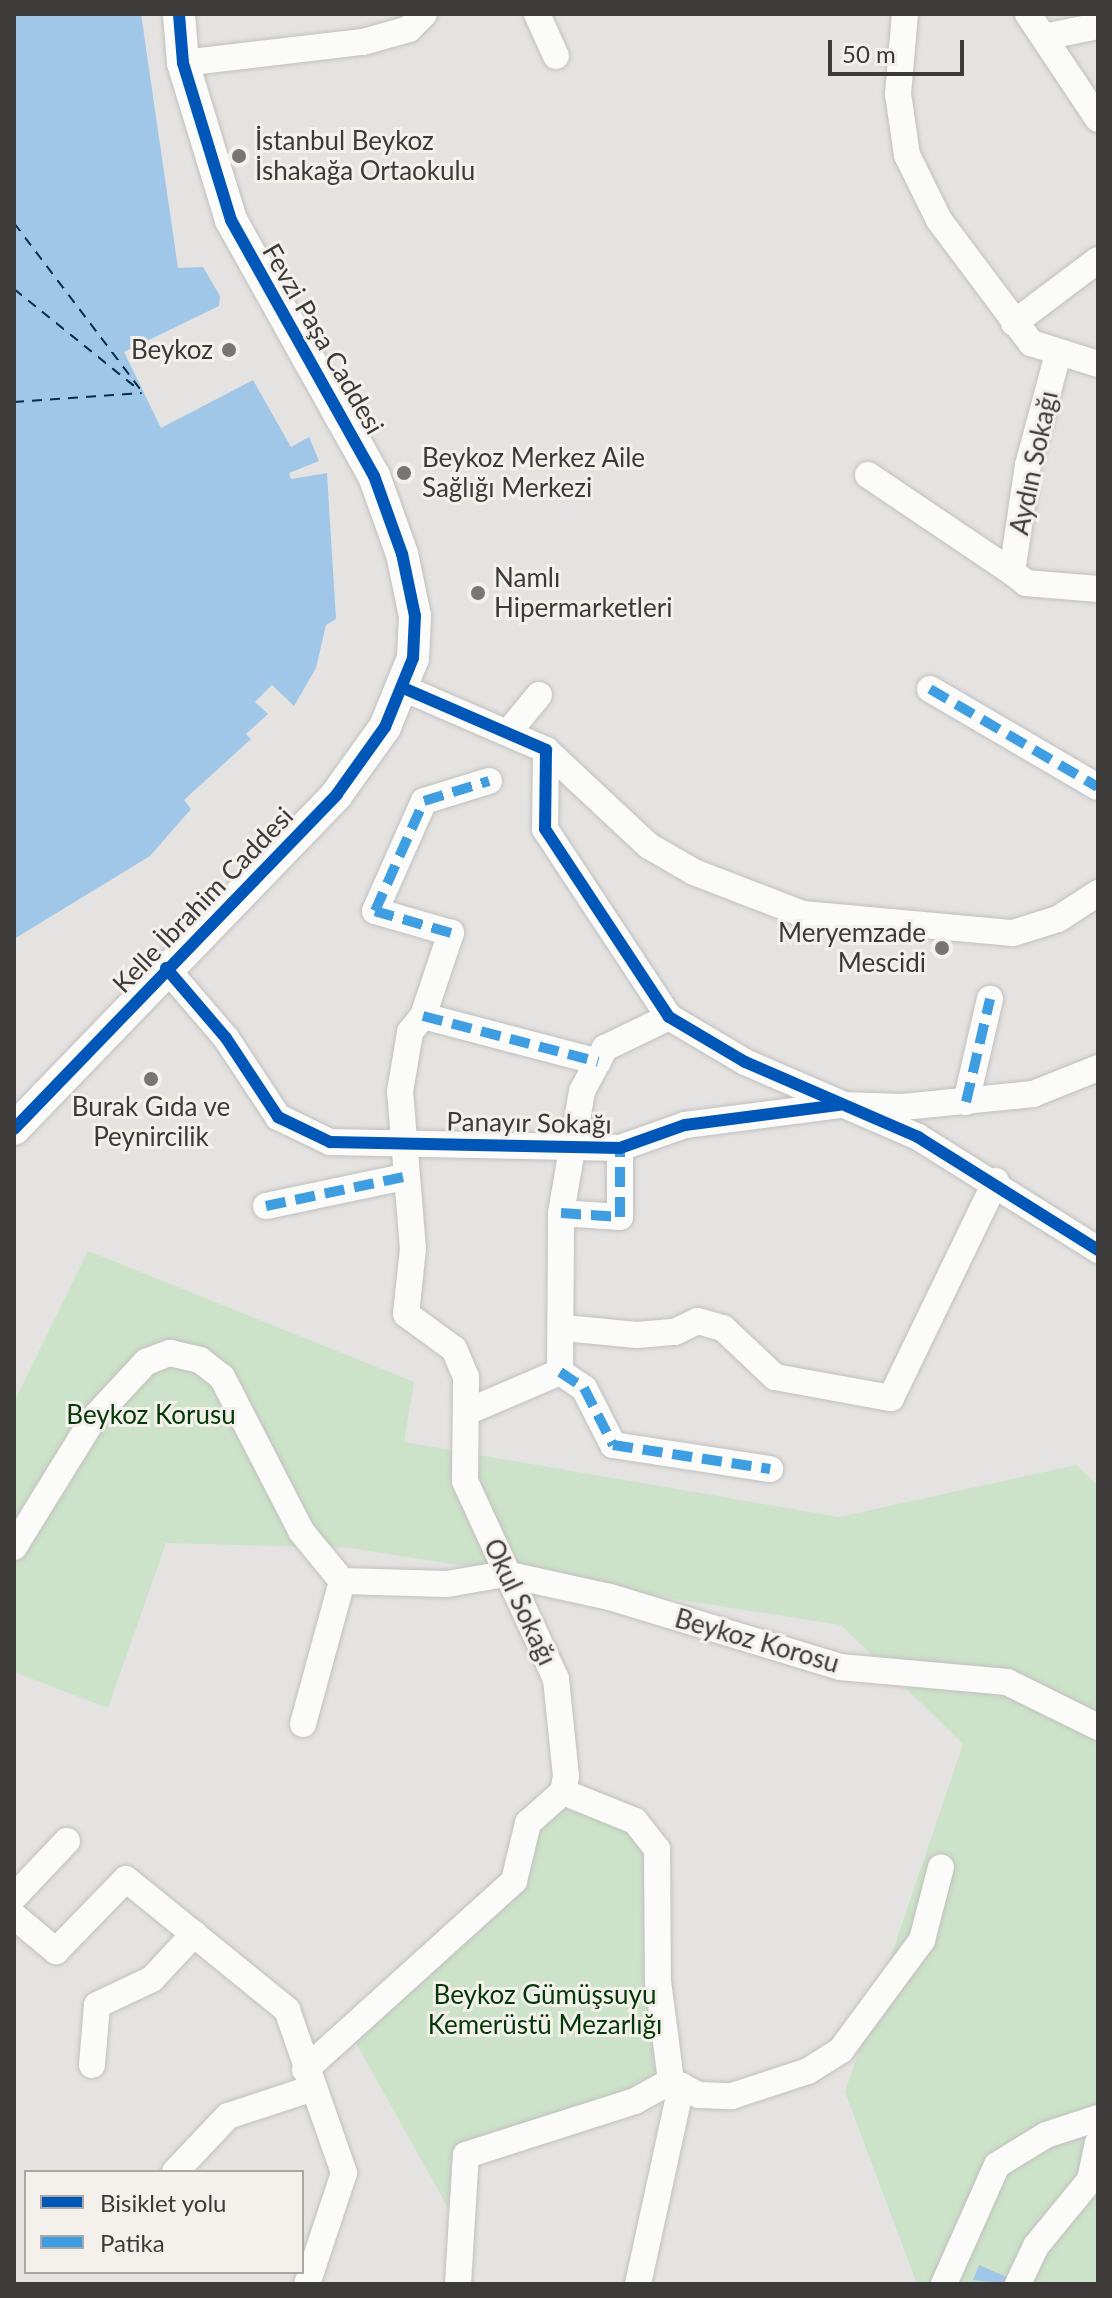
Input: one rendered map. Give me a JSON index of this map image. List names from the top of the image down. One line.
{"streets":{"main road":["Fevzi Paşa Caddesi","Kelle İbrahim Caddesi"],"street":["Aydın Sokağı","Panayır Sokağı","Okul Sokağı","Beykoz Korosu"]},"crossings":[["Fevzi Paşa Caddesi","Kelle İbrahim Caddesi"],["Kelle İbrahim Caddesi","Panayır Sokağı"],["Okul Sokağı","Beykoz Korosu"]],"parks":["Beykoz Korusu","Beykoz Gümüşsuyu Kemerüstü Mezarlığı"],"places":["İstanbul Beykoz İshakağa Ortaokulu","Beykoz","Beykoz Merkez Aile Sağlığı Merkezi","Namlı Hipermarketleri","Meryemzade Mescidi","Burak Gıda ve Peynircilik"],"legend":["Bisiklet yolu","Patika"],"scale_bar":"50 m"}
